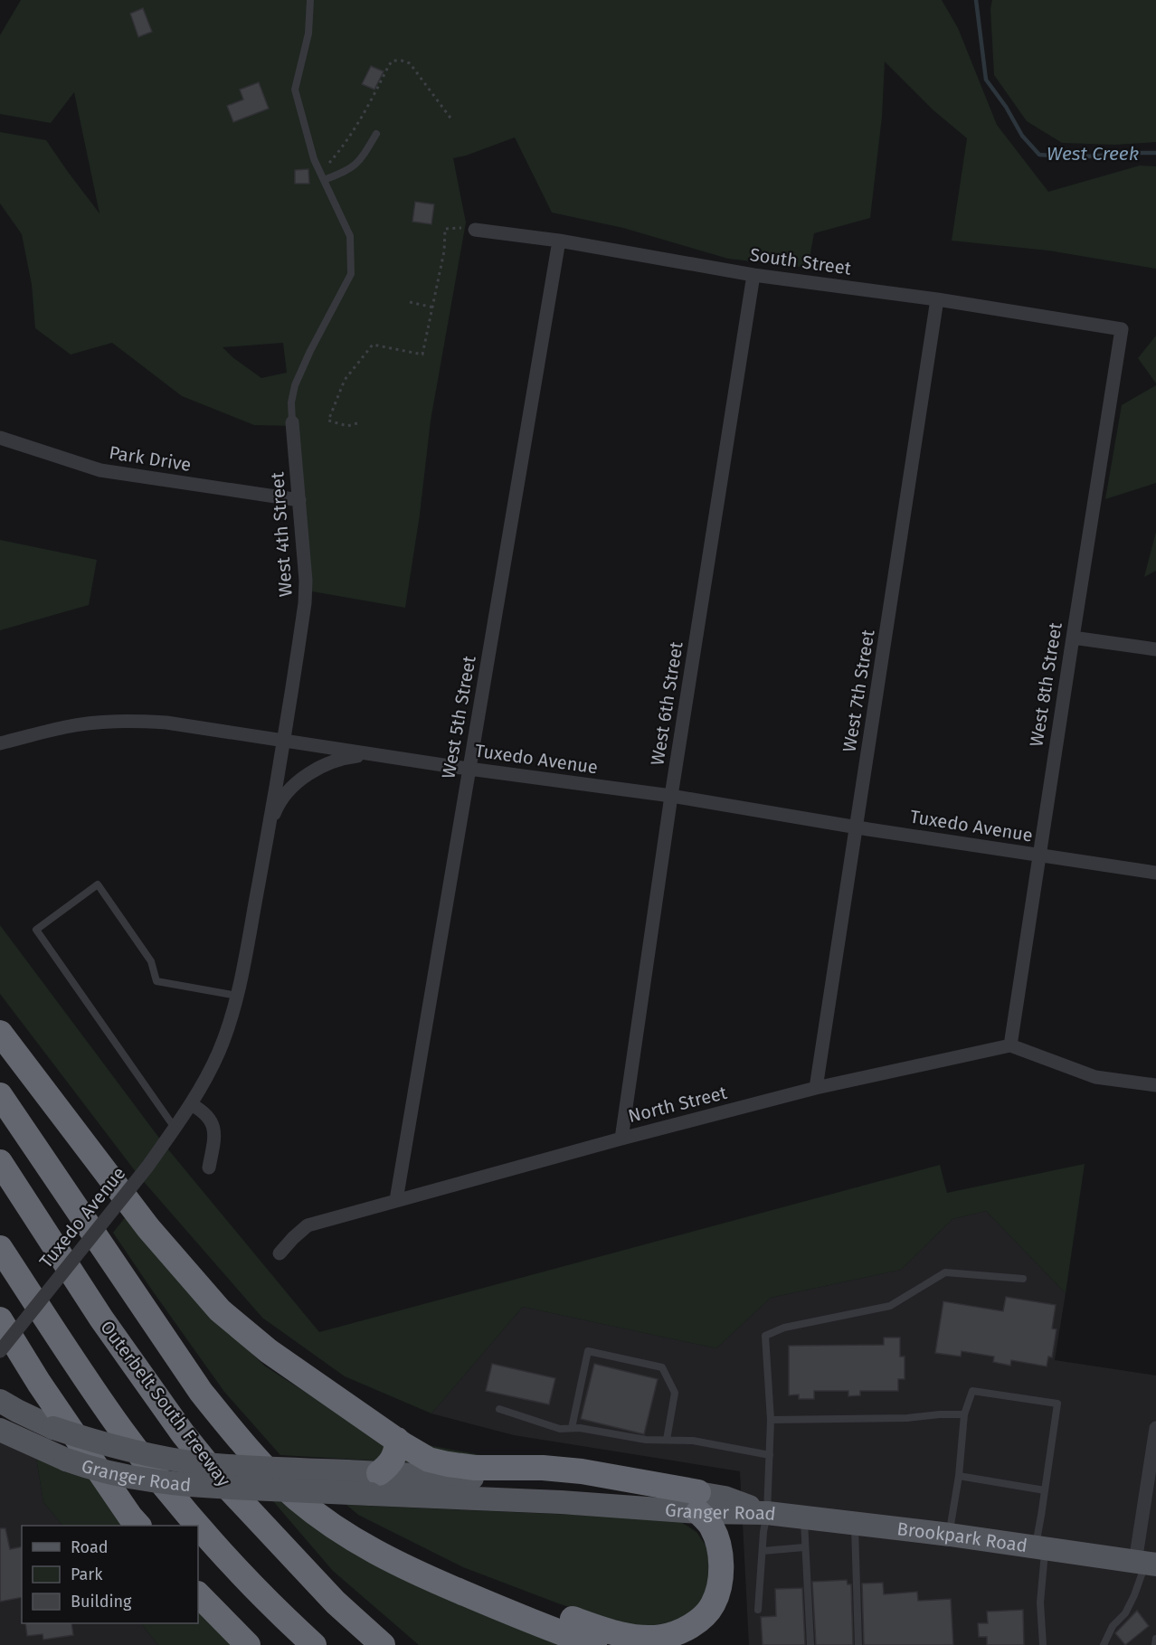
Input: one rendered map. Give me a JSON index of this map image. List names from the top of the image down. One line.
{"streets":{"highway":["Outerbelt South Freeway"],"main road":["Granger Road","Brookpark Road"],"street":["South Street","Park Drive","West 4th Street","West 8th Street","West 7th Street","West 6th Street","West 5th Street","Tuxedo Avenue","North Street"]},"crossings":[["South Street","West 8th Street"],["South Street","West 7th Street"],["South Street","West 6th Street"],["South Street","West 5th Street"],["Park Drive","West 4th Street"],["West 4th Street","Tuxedo Avenue"],["West 8th Street","Tuxedo Avenue"],["West 8th Street","North Street"],["West 7th Street","Tuxedo Avenue"],["West 7th Street","North Street"],["West 6th Street","Tuxedo Avenue"],["West 6th Street","North Street"],["West 5th Street","Tuxedo Avenue"],["West 5th Street","North Street"],["Granger Road","Brookpark Road"]],"water":["West Creek"],"legend":["Road","Park","Building"]}
